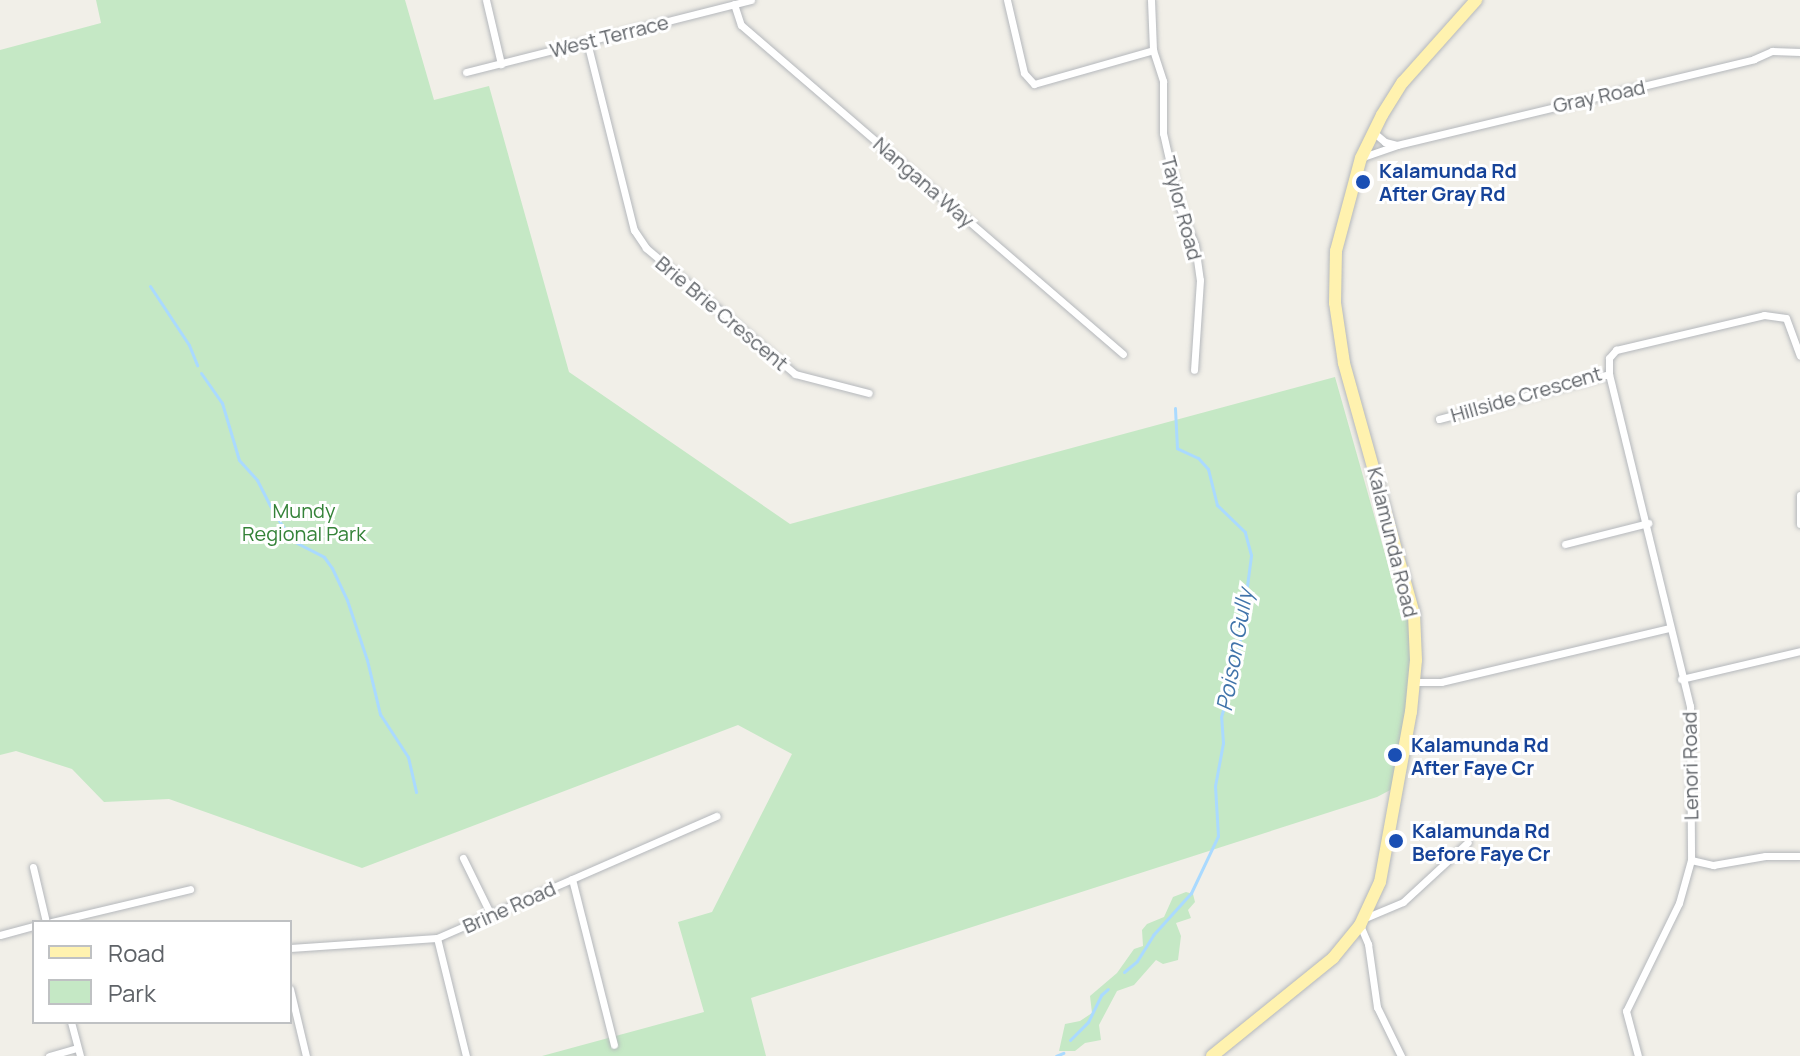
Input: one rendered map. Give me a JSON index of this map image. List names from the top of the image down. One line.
{"streets":{"main road":["Kalamunda Road"],"street":["West Terrace","Gray Road","Nangana Way","Taylor Road","Brie Brie Crescent","Hillside Crescent","Lenori Road","Brine Road"]},"crossings":[["West Terrace","Nangana Way"],["West Terrace","Brie Brie Crescent"],["Gray Road","Kalamunda Road"],["Hillside Crescent","Lenori Road"]],"water":["Poison Gully"],"parks":["Mundy Regional Park"],"places":["Kalamunda Rd After Gray Rd","Kalamunda Rd After Faye Cr","Kalamunda Rd Before Faye Cr"],"legend":["Road","Park"]}
